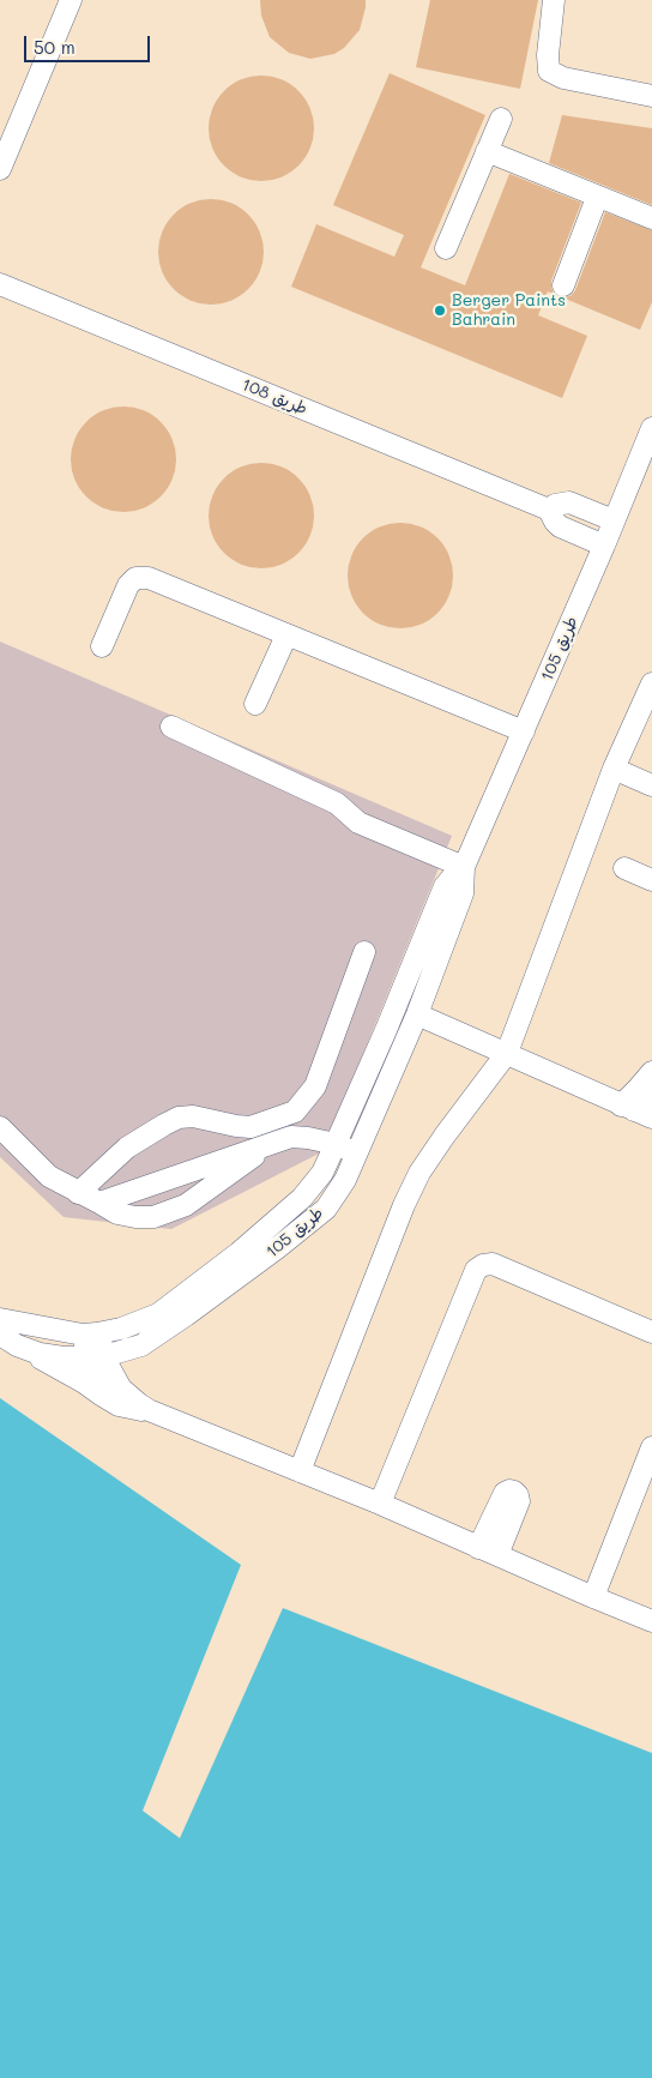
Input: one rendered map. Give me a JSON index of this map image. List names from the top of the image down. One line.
{"streets":{"street":["طريق 108","طريق 105"]},"crossings":[["طريق 108","طريق 105"]],"places":["Berger Paints Bahrain"],"scale_bar":"50 m"}
